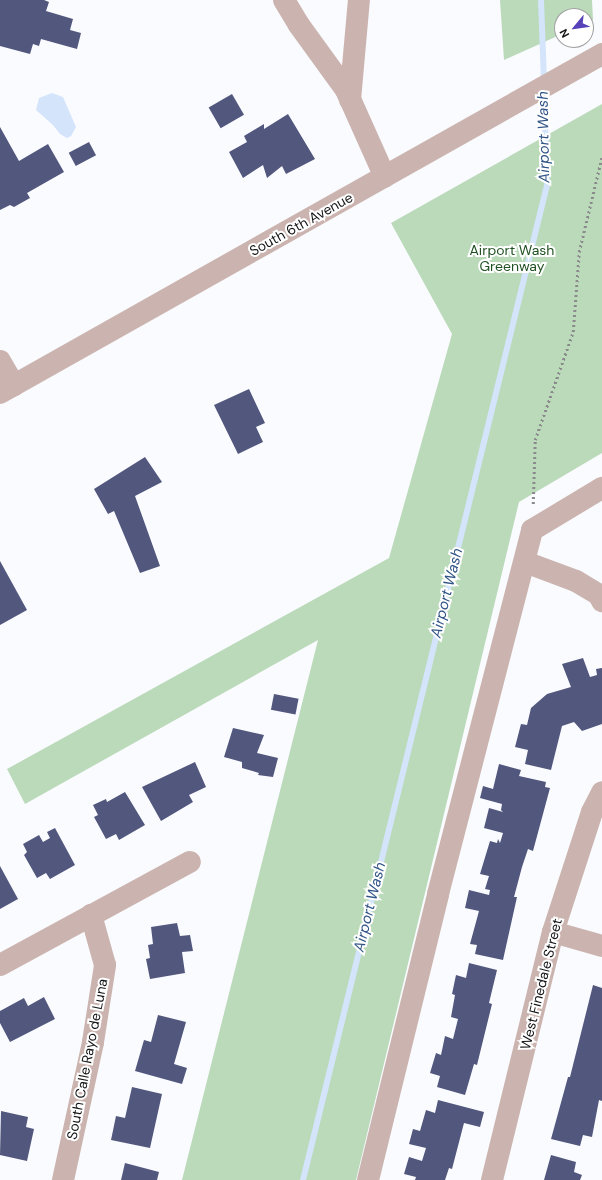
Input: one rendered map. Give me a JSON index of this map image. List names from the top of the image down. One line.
{"streets":{"street":["South 6th Avenue","West Finedale Street","South Calle Rayo de Luna"]},"water":["Airport Wash"],"parks":["Airport Wash Greenway"],"north":"bottom left"}
